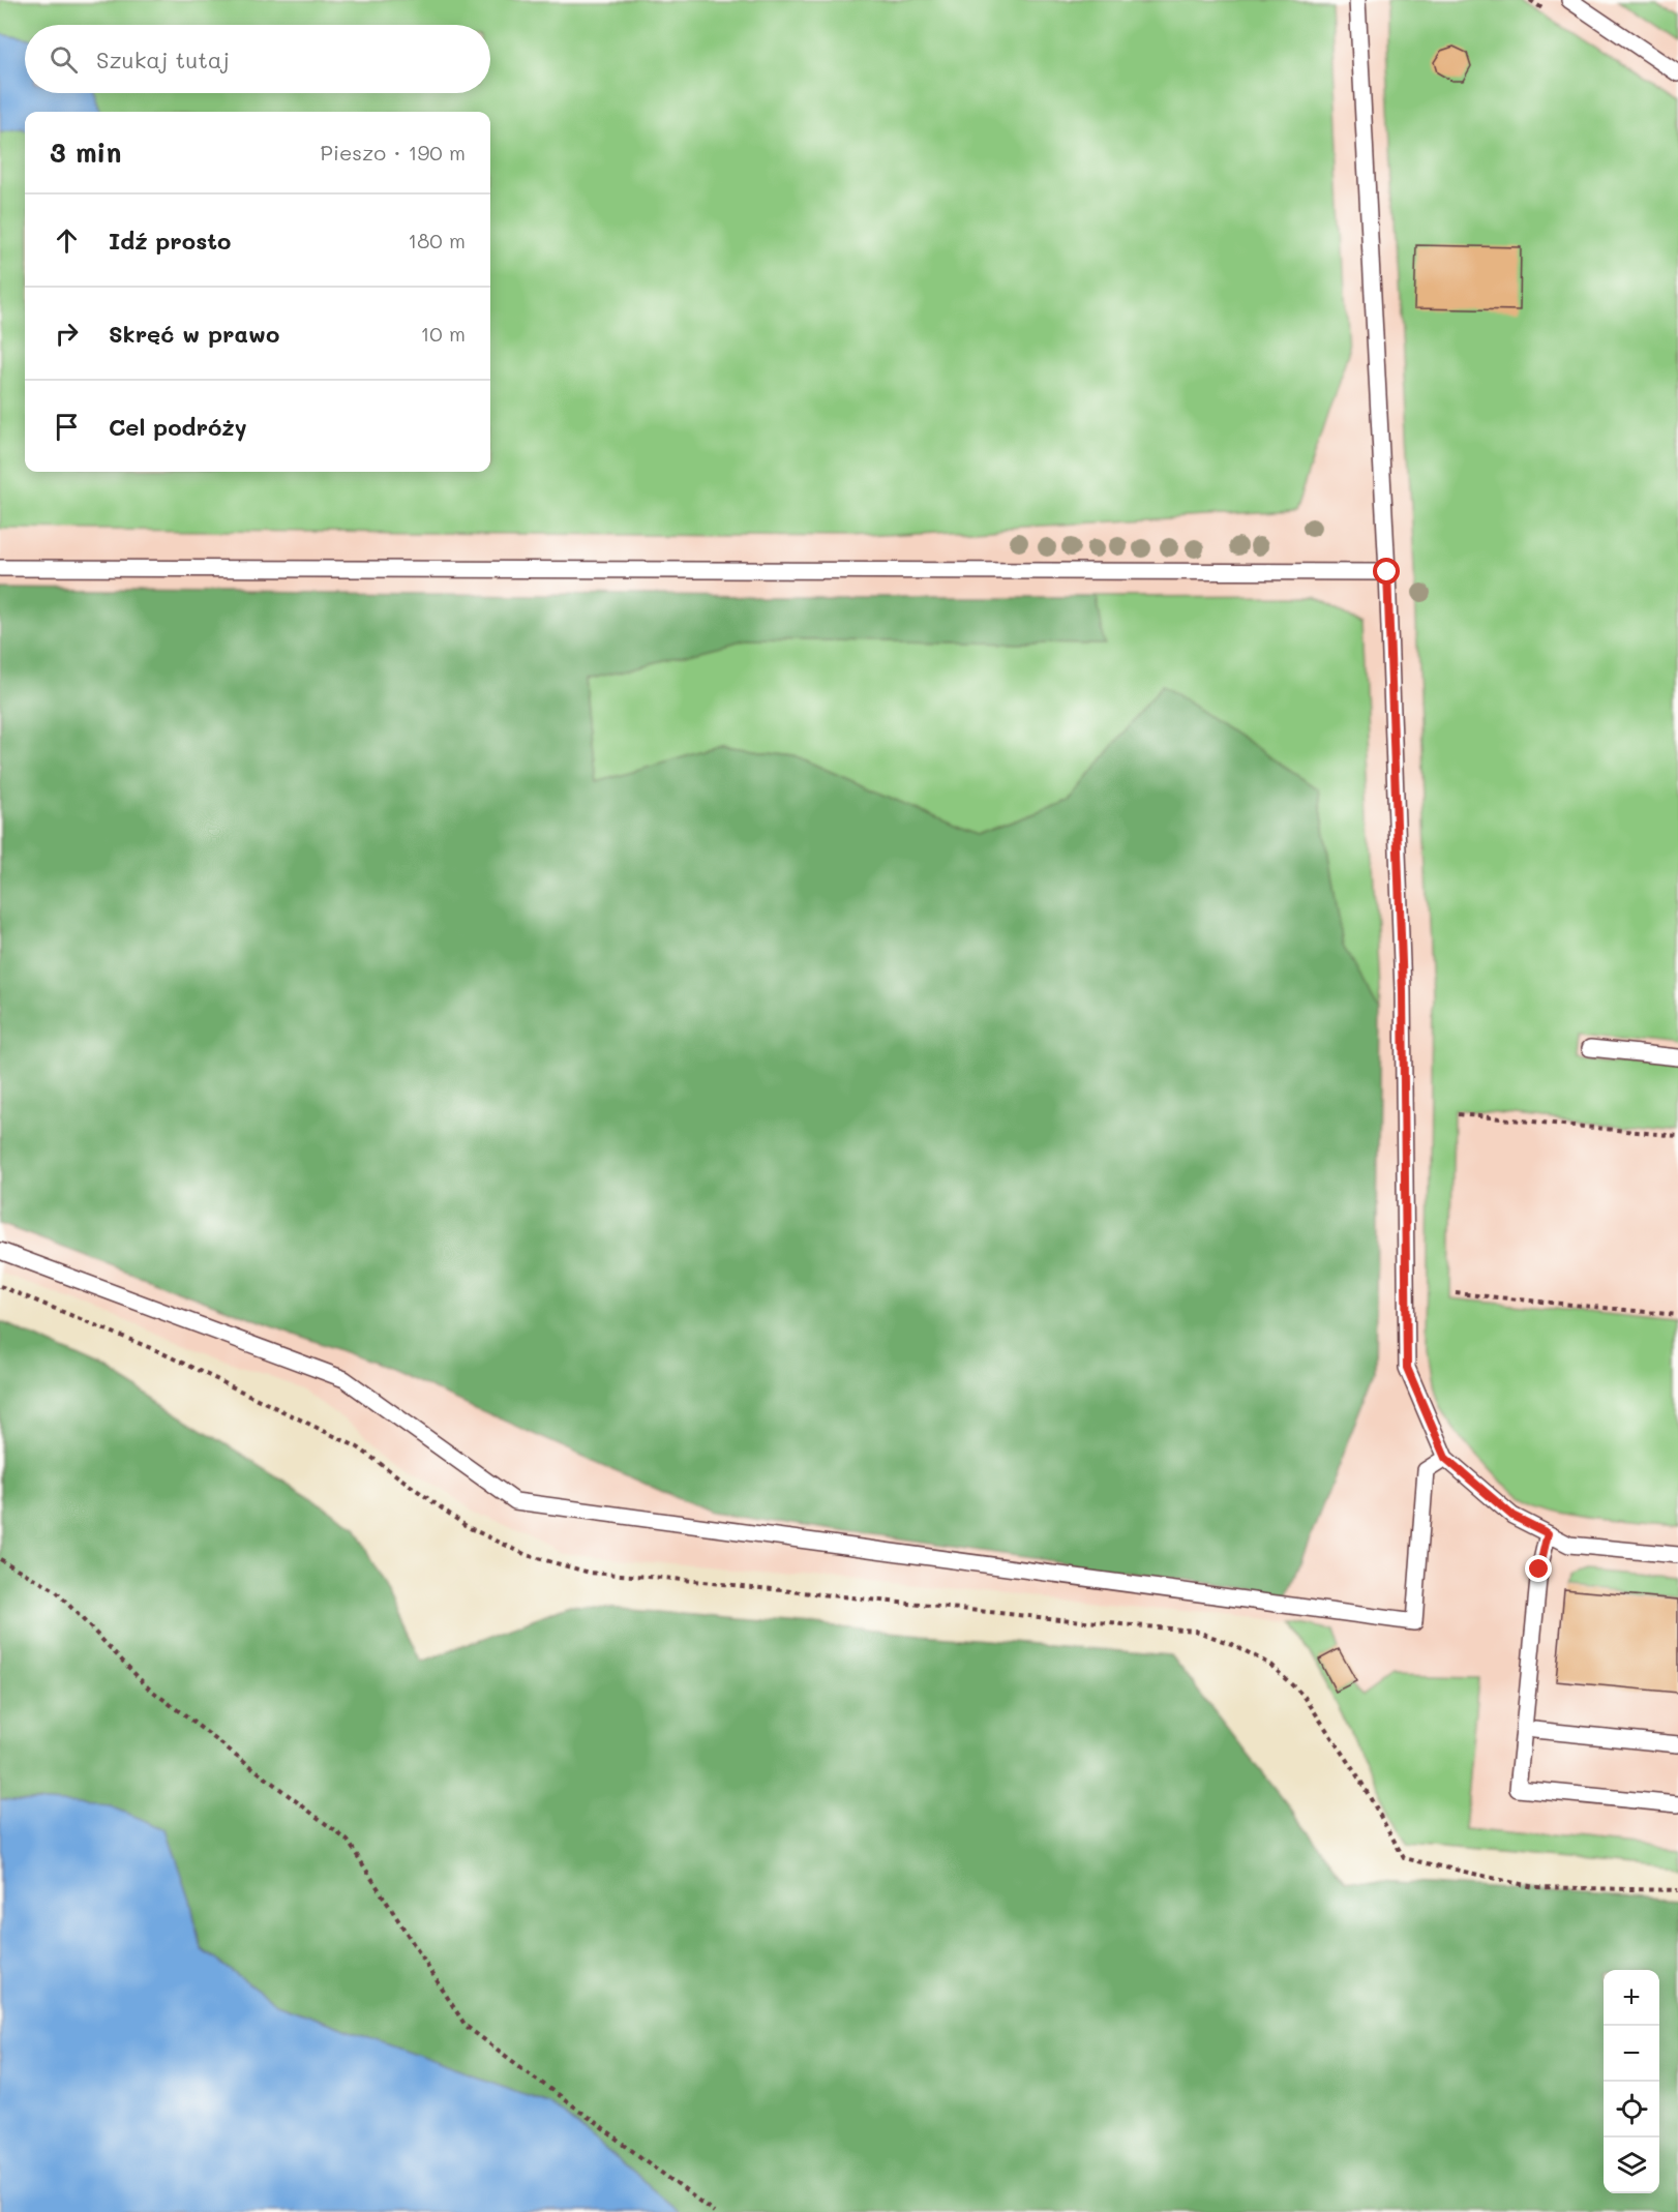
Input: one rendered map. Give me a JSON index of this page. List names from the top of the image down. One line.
{"page":{"search":"Szukaj tutaj","heading":["3 min","Pieszo · 190 m"],"list":[["Idź prosto","180 m"],["Skręć w prawo","10 m"],"Cel podróży"],"map_buttons":["+","−"]}}
